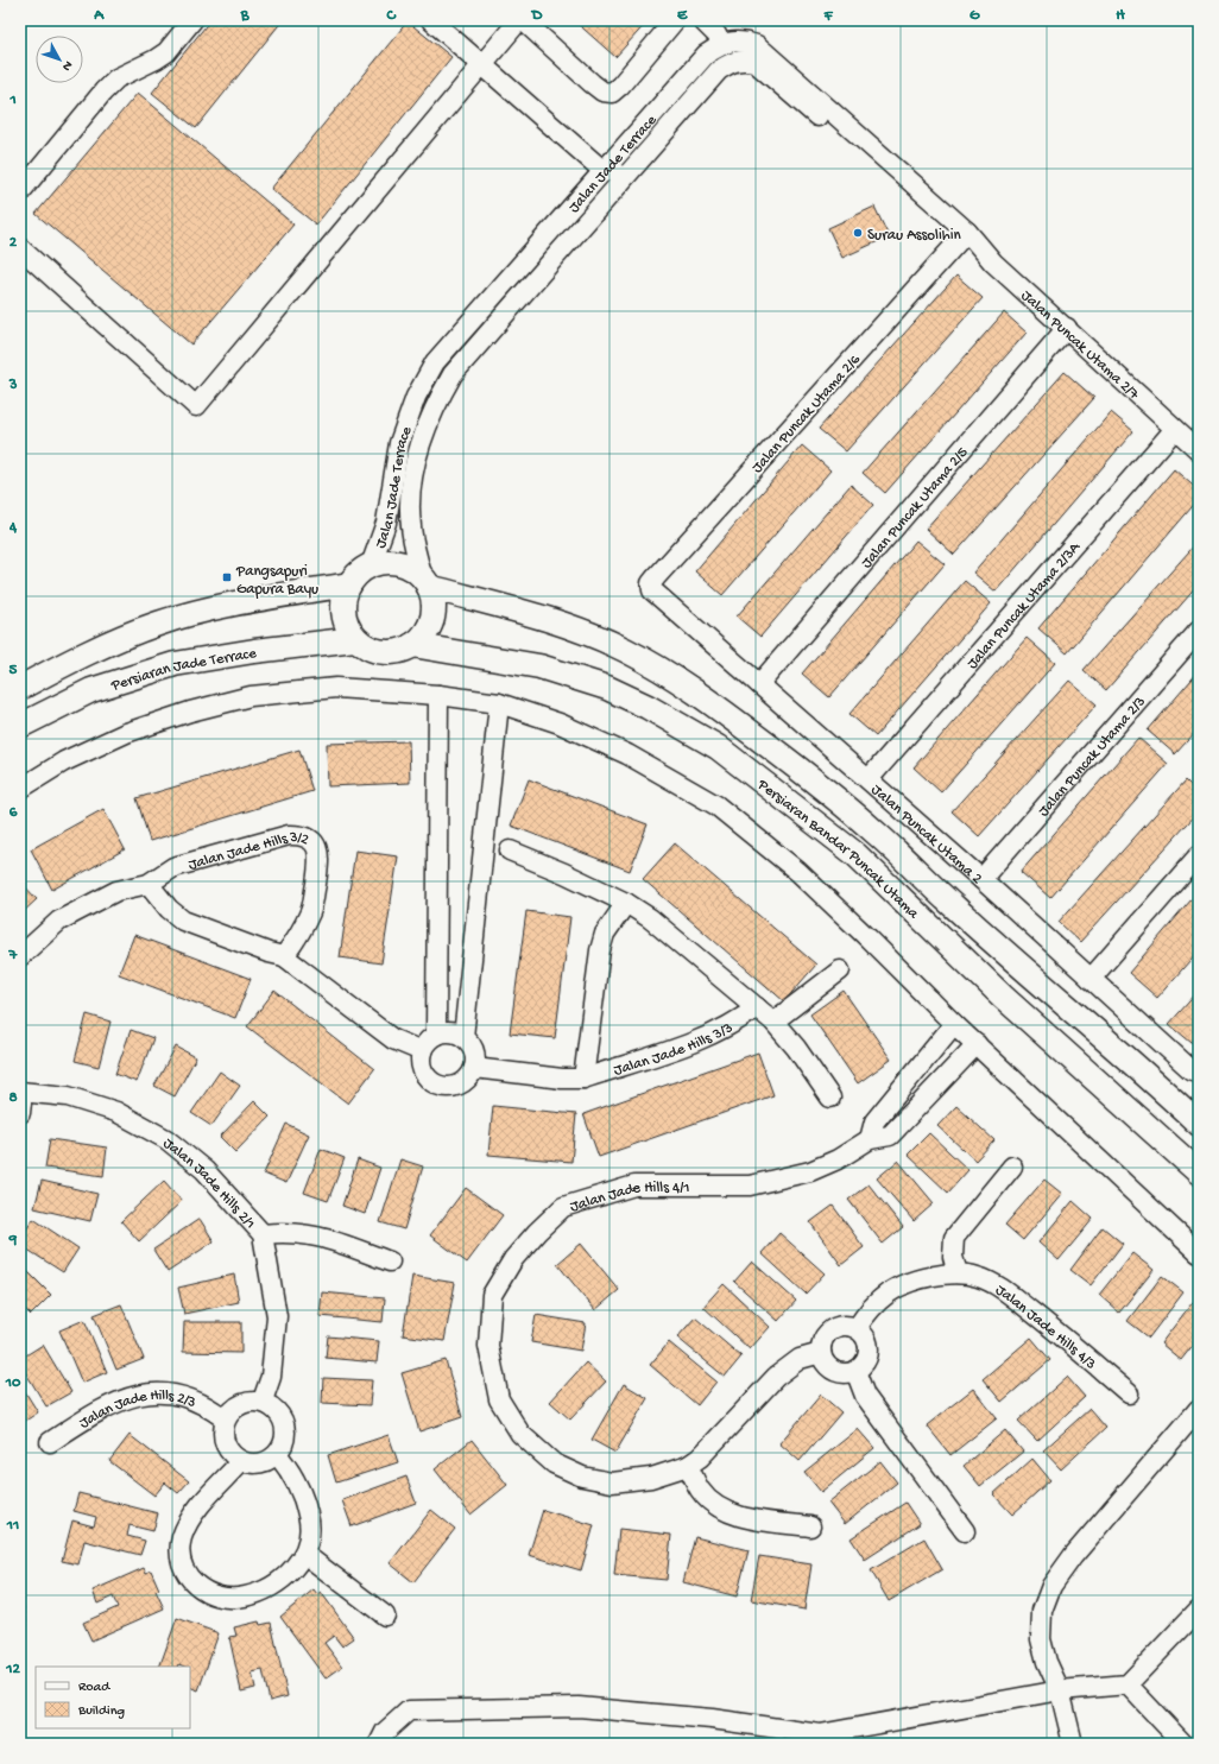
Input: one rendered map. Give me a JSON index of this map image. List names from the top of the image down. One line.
{"streets":{"street":["Jalan Jade Terrace","Jalan Puncak Utama 2/7","Jalan Puncak Utama 2/6","Jalan Puncak Utama 2/5","Jalan Puncak Utama 2/3A","Persiaran Jade Terrace","Jalan Puncak Utama 2/3","Jalan Puncak Utama 2","Persiaran Bandar Puncak Utama","Jalan Jade Hills 3/2","Jalan Jade Hills 3/3","Jalan Jade Hills 2/1","Jalan Jade Hills 4/1","Jalan Jade Hills 4/3","Jalan Jade Hills 2/3"]},"crossings":[["Jalan Jade Terrace","Jalan Puncak Utama 2/7"],["Jalan Jade Terrace","Jalan Puncak Utama 2/6"],["Jalan Jade Terrace","Persiaran Jade Terrace"],["Jalan Jade Terrace","Persiaran Bandar Puncak Utama"],["Jalan Puncak Utama 2/7","Jalan Puncak Utama 2/6"],["Jalan Puncak Utama 2/7","Jalan Puncak Utama 2/5"],["Jalan Puncak Utama 2/7","Jalan Puncak Utama 2/3A"],["Jalan Puncak Utama 2/6","Jalan Puncak Utama 2"],["Jalan Puncak Utama 2/5","Jalan Puncak Utama 2"],["Jalan Puncak Utama 2/3A","Jalan Puncak Utama 2"],["Persiaran Jade Terrace","Persiaran Bandar Puncak Utama"],["Jalan Puncak Utama 2/3","Jalan Puncak Utama 2"],["Jalan Jade Hills 2/1","Jalan Jade Hills 2/3"]],"places":{"other":["Surau Assolihin"],"transit":["Pangsapuri Gapura Bayu"]},"legend":["Road","Building"],"north":"bottom right","grid":{"columns":["A","B","C","D","E","F","G","H"],"rows":["1","2","3","4","5","6","7","8","9","10","11","12"]}}
